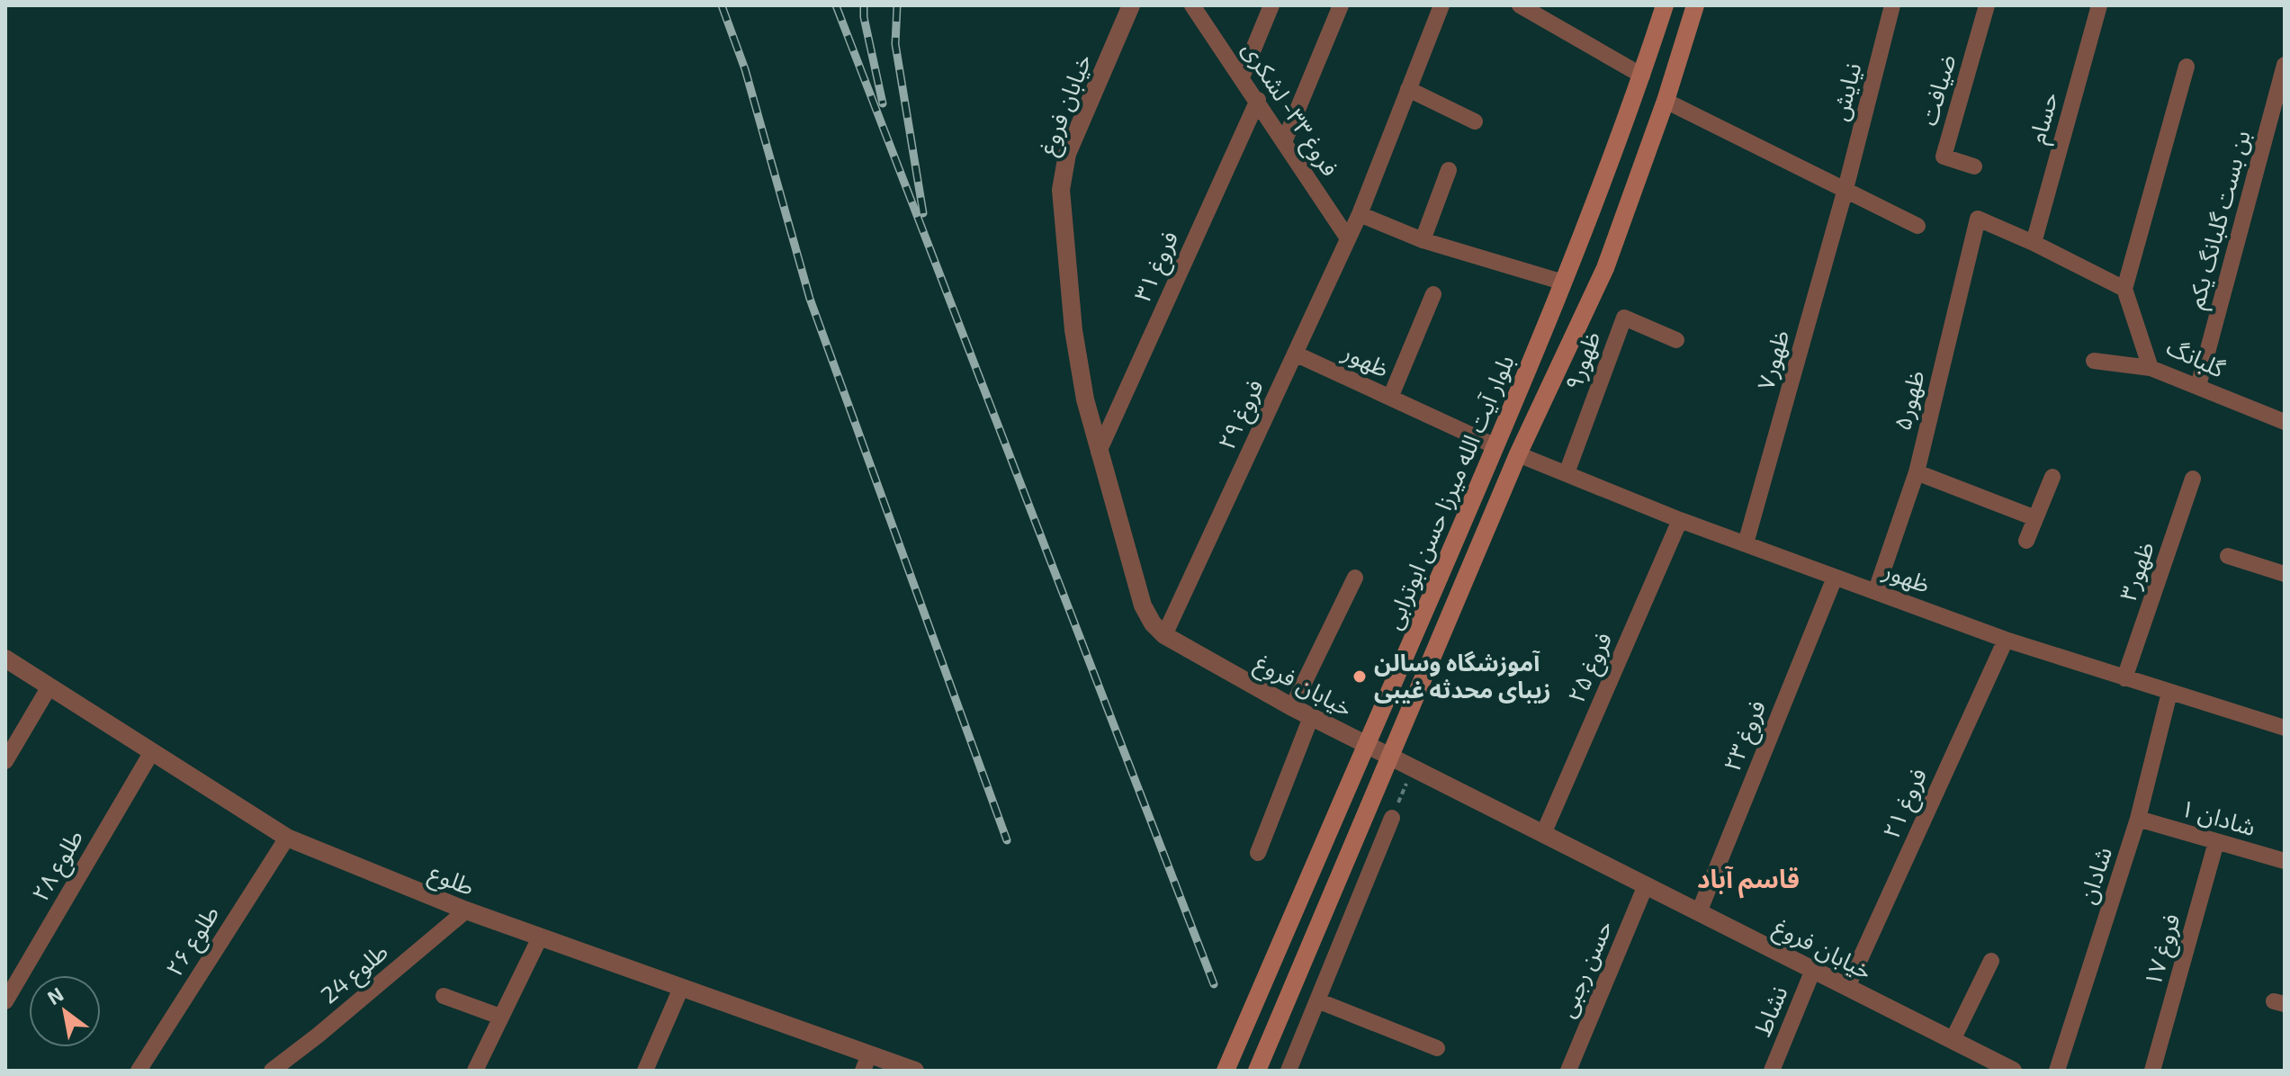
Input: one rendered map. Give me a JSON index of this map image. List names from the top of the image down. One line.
{"streets":{"main road":["بلوار آیت الله میرزا حسن ابوترابی"],"street":["ضیافت","نيايش","خیابان فروغ","فروغ ۳۳- لشکری","حسام","بن بست گلبانگ یکم","فروغ ۳۱","گلبانگ","ظهور۷","ظهور","ظهور۹","ظهور۵","فروغ ۲۹","ظهور۳","فروغ ۲۵","فروغ ۲۳","فروغ ۲۱","شادان ۱","طلوع ۲۸","شادان","طلوع","طلوع ۲۶","فروغ ۱۷","حسن رجبی","طلوع 24","نشاط"]},"crossings":[["نيايش","ظهور۷"],["خیابان فروغ","فروغ ۳۱"],["خیابان فروغ","فروغ ۲۹"],["خیابان فروغ","بلوار آیت الله میرزا حسن ابوترابی"],["خیابان فروغ","فروغ ۲۵"],["خیابان فروغ","فروغ ۲۳"],["خیابان فروغ","فروغ ۲۱"],["خیابان فروغ","حسن رجبی"],["خیابان فروغ","نشاط"],["فروغ ۳۳- لشکری","فروغ ۳۱"],["فروغ ۳۳- لشکری","فروغ ۲۹"],["حسام","ظهور۵"],["بن بست گلبانگ یکم","گلبانگ"],["ظهور۷","ظهور"],["ظهور","ظهور۹"],["ظهور","ظهور۵"],["ظهور","فروغ ۲۹"],["ظهور","بلوار آیت الله میرزا حسن ابوترابی"],["ظهور","ظهور۳"],["ظهور","فروغ ۲۵"],["ظهور","فروغ ۲۳"],["ظهور","فروغ ۲۱"],["ظهور","شادان"],["شادان ۱","شادان"],["شادان ۱","فروغ ۱۷"],["طلوع ۲۸","طلوع"],["طلوع","طلوع ۲۶"],["طلوع","طلوع 24"]],"districts":["قاسم آباد"],"places":["آموزشگاه وسالن زیبای محدثه غیبی"],"north":"top left"}
